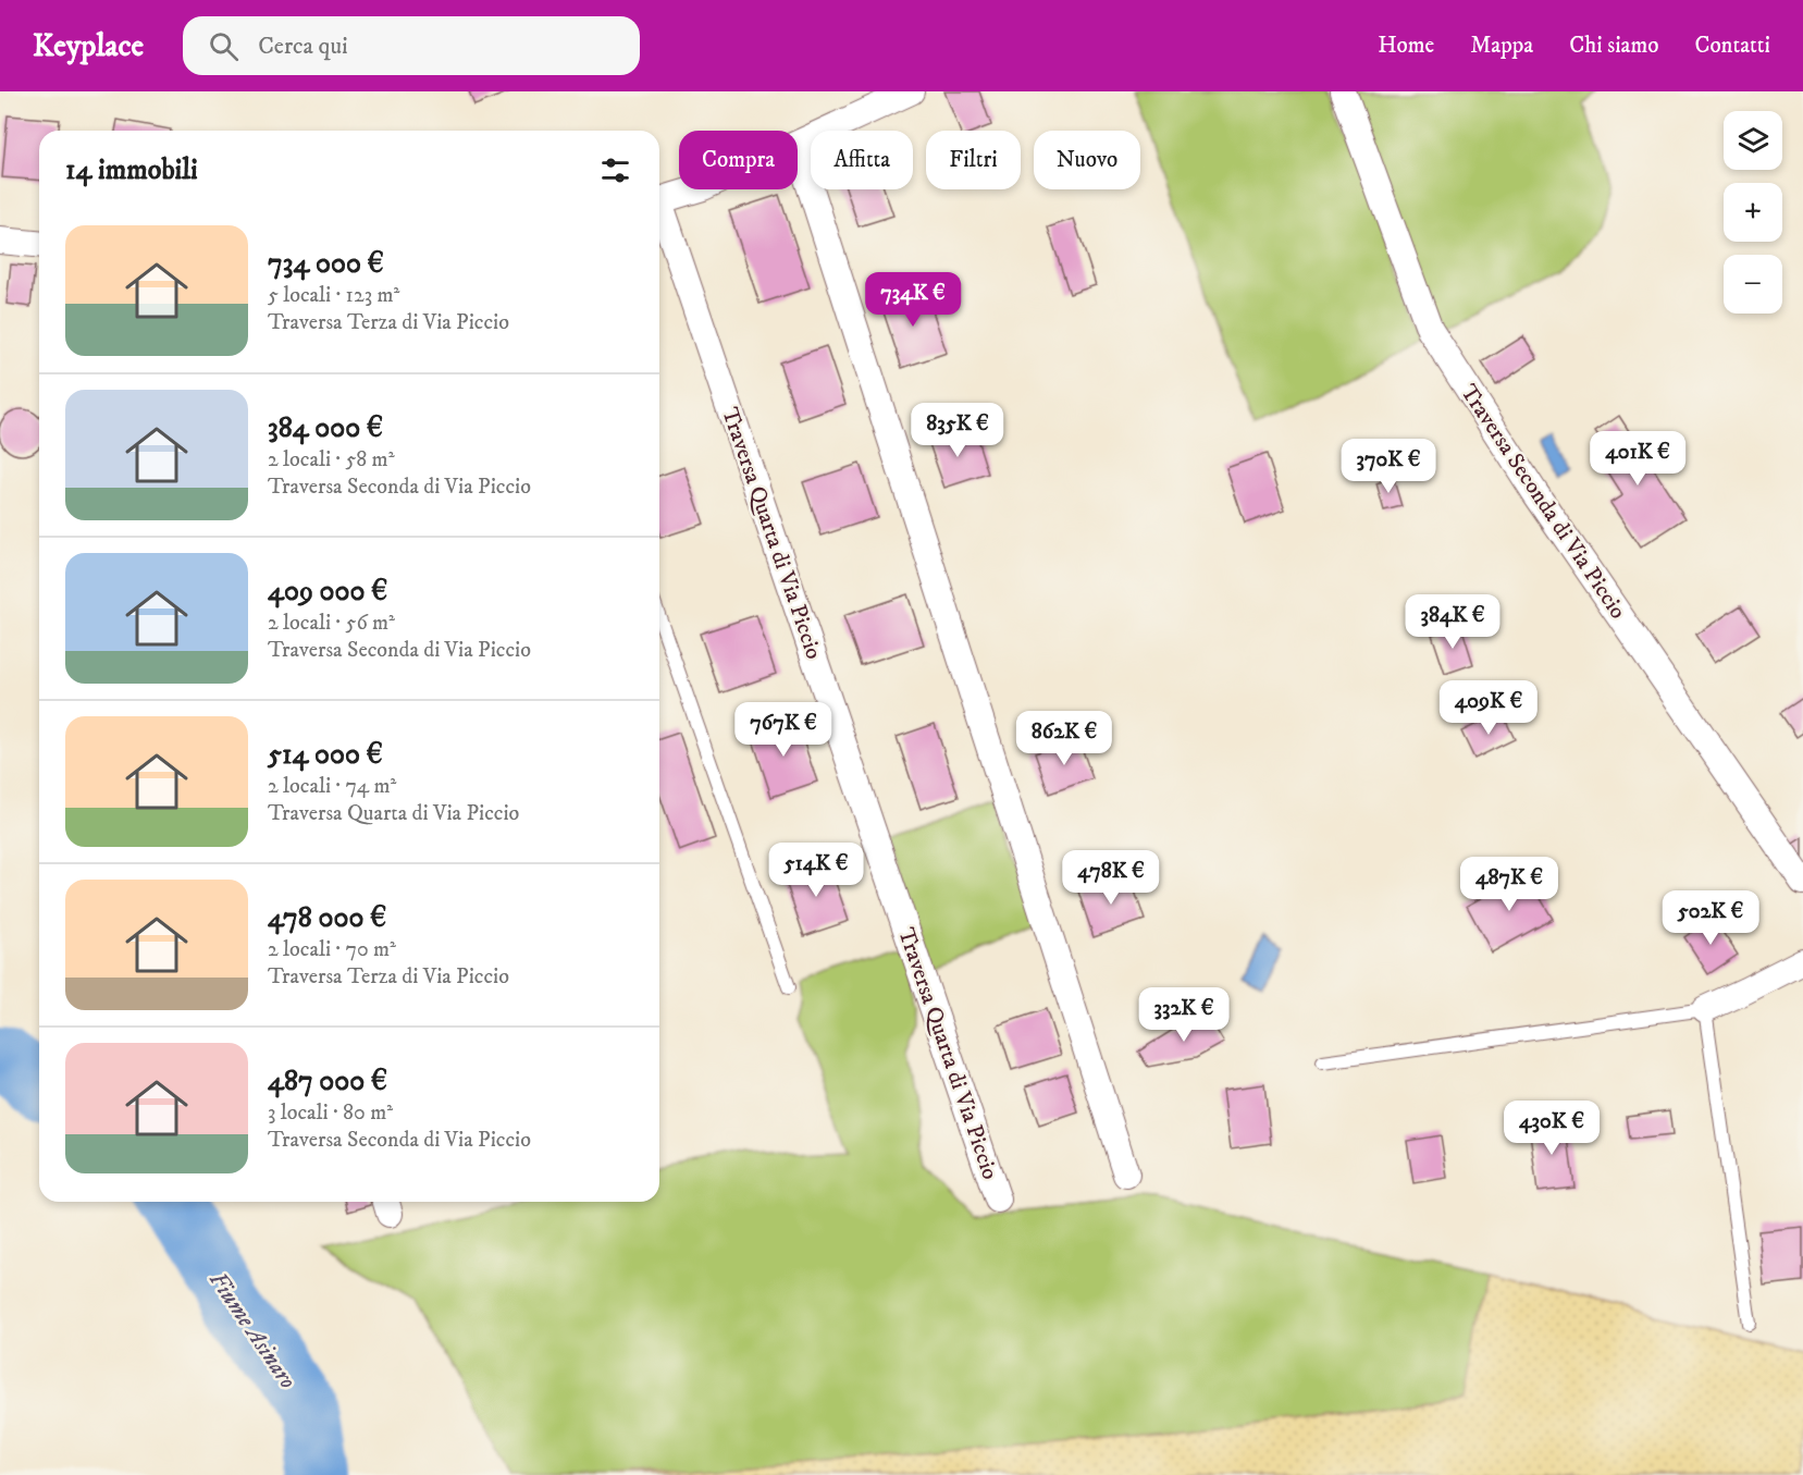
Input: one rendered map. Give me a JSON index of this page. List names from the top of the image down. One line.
{"streets":{"street":["Traversa Seconda di Via Piccio","Traversa Quarta di Via Piccio"]},"water":["Fiume Asinaro"],"page":{"header":"Keyplace","search":"Cerca qui","nav":["Home","Mappa","Chi siamo","Contatti"],"map_buttons":["+","−"],"chip":["Compra","Affitta","Filtri","Nuovo"],"heading":"14 immobili","list":[{"name":"734 000 €","note":"5 locali · 123 m² · Traversa Terza di Via Piccio"},{"name":"384 000 €","note":"2 locali · 58 m² · Traversa Seconda di Via Piccio"},{"name":"409 000 €","note":"2 locali · 56 m² · Traversa Seconda di Via Piccio"},{"name":"514 000 €","note":"2 locali · 74 m² · Traversa Quarta di Via Piccio"},{"name":"478 000 €","note":"2 locali · 70 m² · Traversa Terza di Via Piccio"},{"name":"487 000 €","note":"3 locali · 80 m² · Traversa Seconda di Via Piccio"}],"price":["734K €","835K €","401K €","370K €","384K €","409K €","767K €","862K €","514K €","478K €","487K €","502K €","332K €","430K €"]}}
